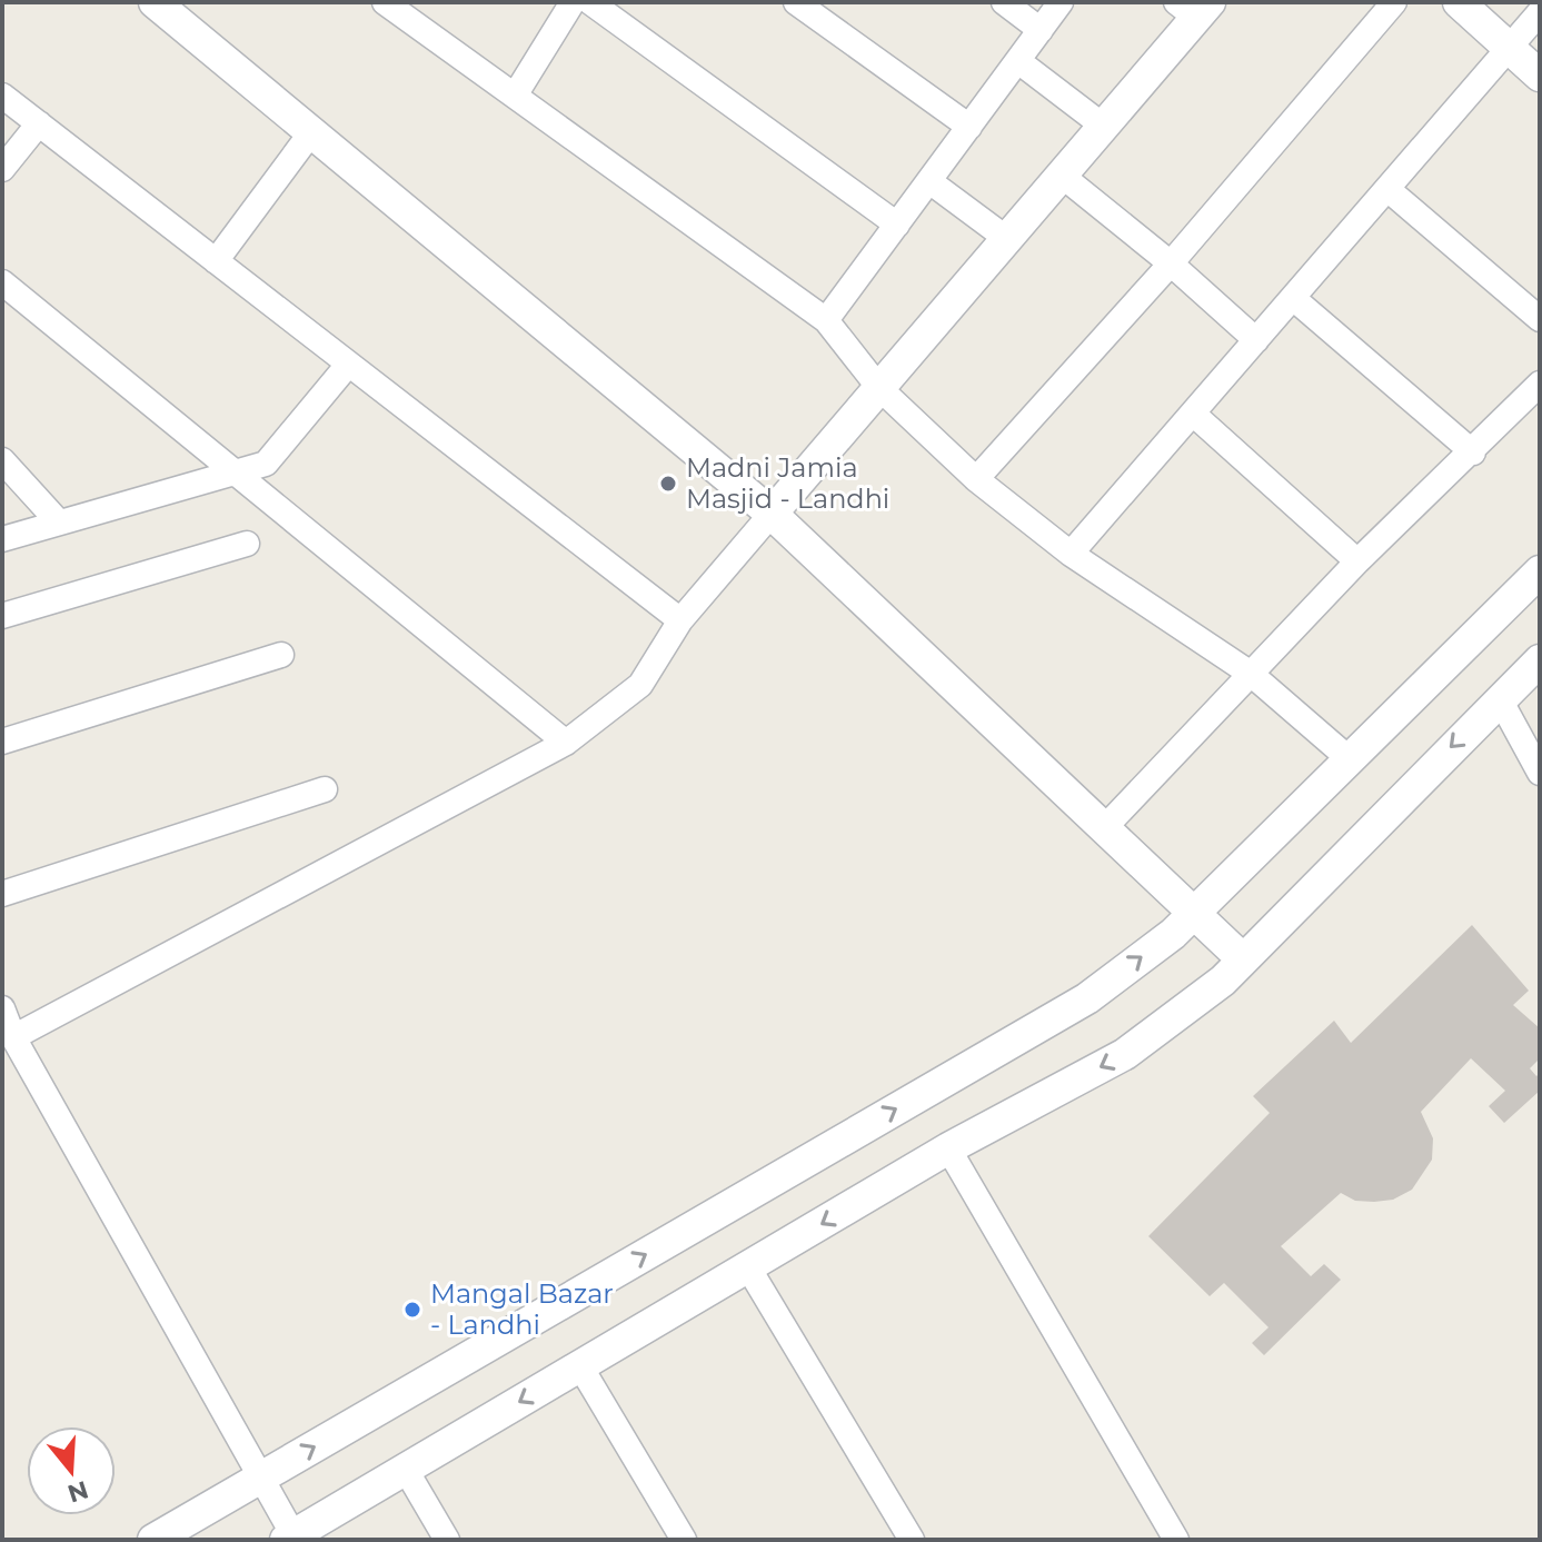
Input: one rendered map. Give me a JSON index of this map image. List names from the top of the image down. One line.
{"places":["Madni Jamia Masjid - Landhi","Mangal Bazar - Landhi"],"north":"bottom"}
